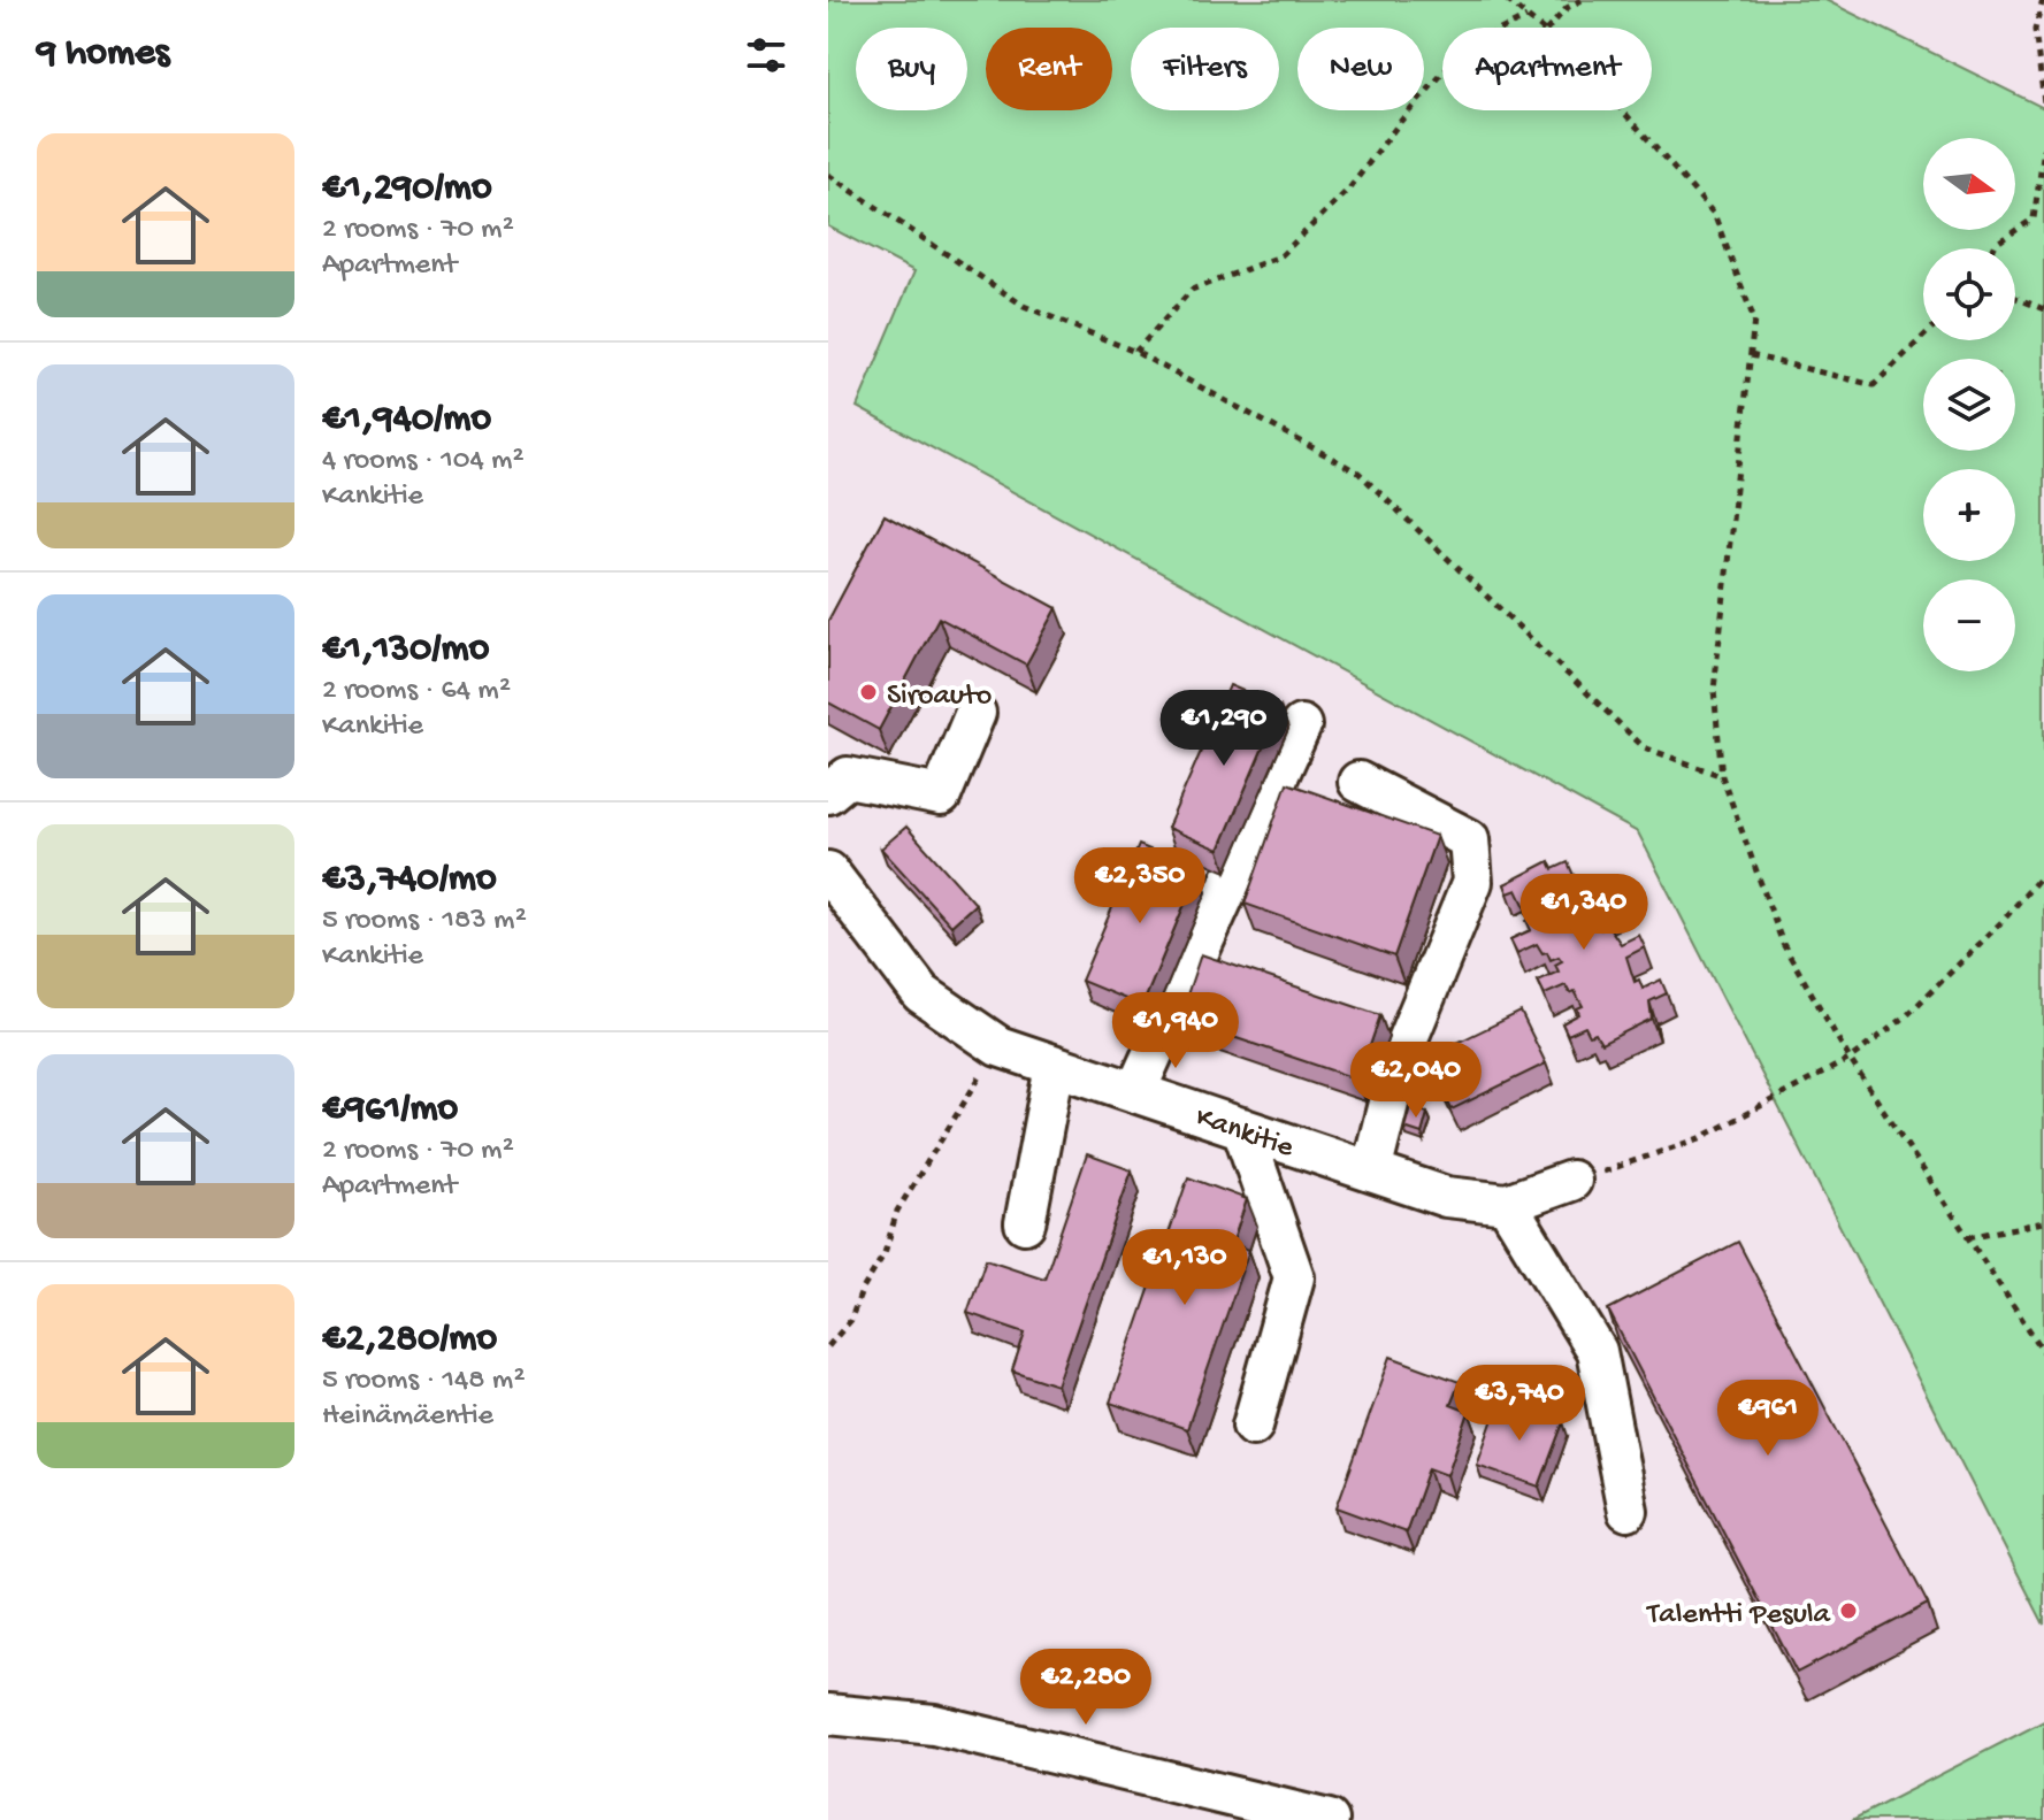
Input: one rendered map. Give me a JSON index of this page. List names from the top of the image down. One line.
{"streets":{"street":["Kankitie"]},"places":["Siroauto","Talentti Pesula"],"north":"right","page":{"heading":"9 homes","chip":["Buy","Rent","Filters","New","Apartment"],"list":[{"name":"€1,290/mo","note":"2 rooms · 70 m² · Apartment"},{"name":"€1,940/mo","note":"4 rooms · 104 m² · Kankitie"},{"name":"€1,130/mo","note":"2 rooms · 64 m² · Kankitie"},{"name":"€3,740/mo","note":"5 rooms · 183 m² · Kankitie"},{"name":"€961/mo","note":"2 rooms · 70 m² · Apartment"},{"name":"€2,280/mo","note":"5 rooms · 148 m² · Heinämäentie"}],"map_buttons":["+","−"],"price":["€1,290","€2,350","€1,340","€1,940","€2,040","€1,130","€3,740","€961","€2,280"]}}
